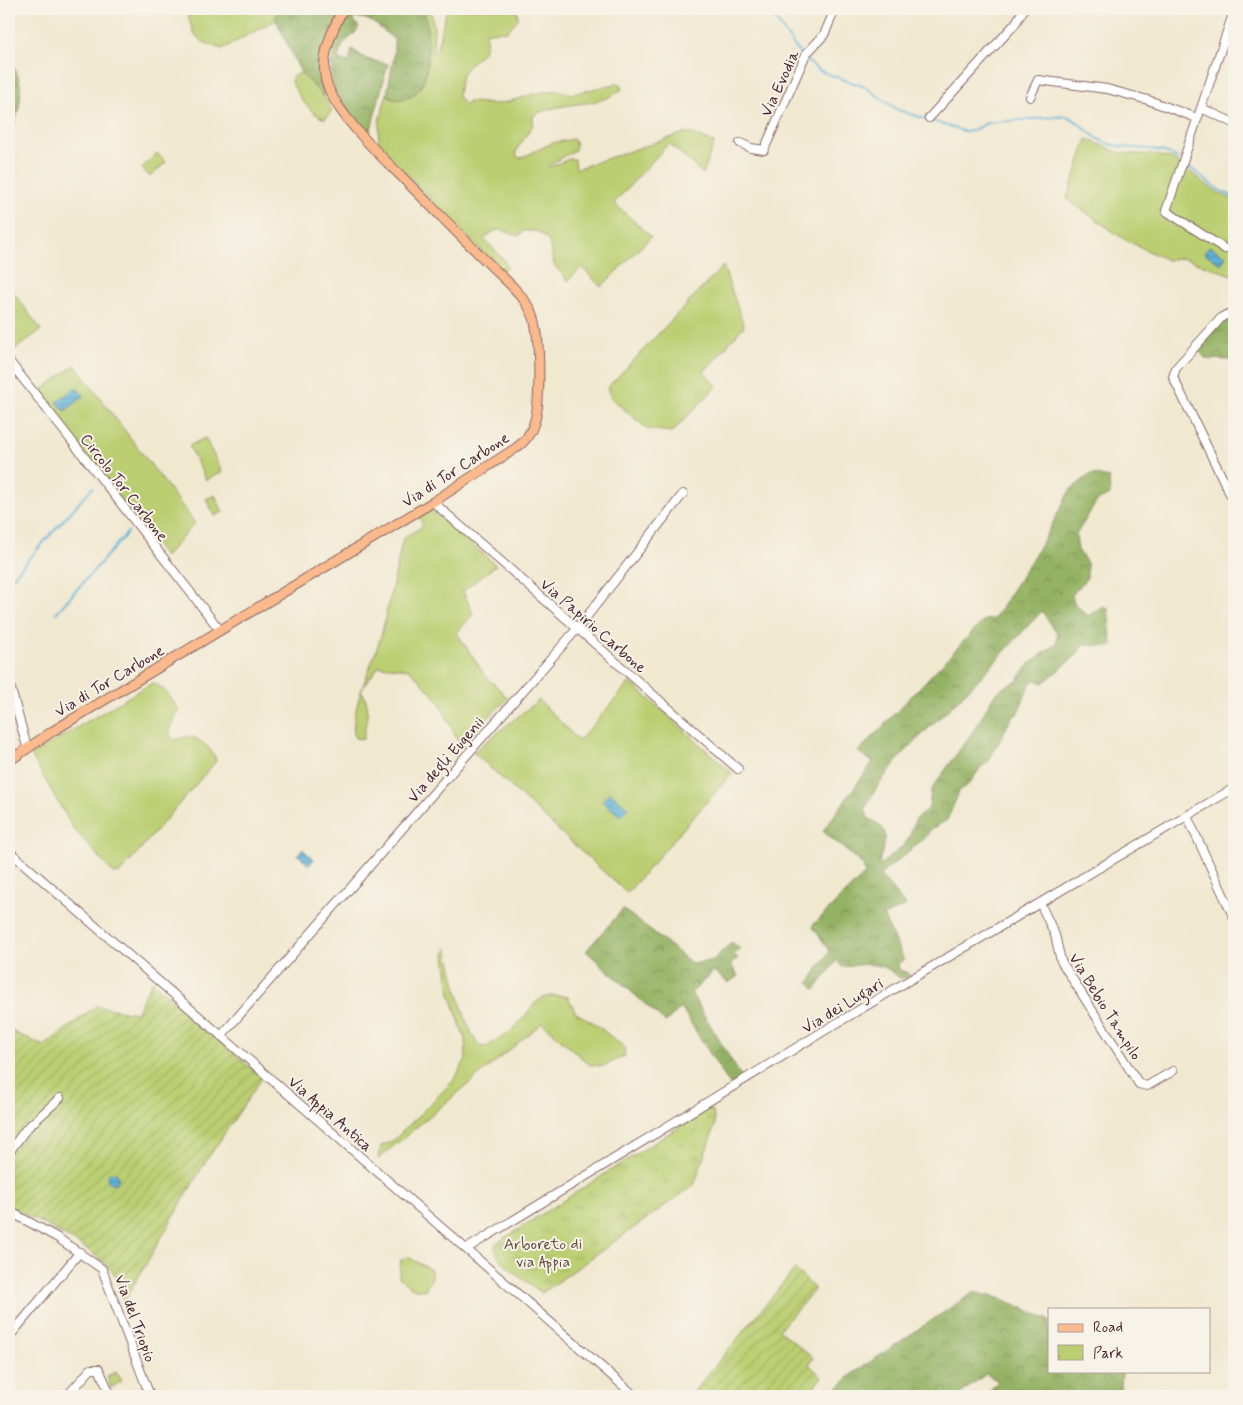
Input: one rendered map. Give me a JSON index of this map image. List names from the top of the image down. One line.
{"streets":{"main road":["Via di Tor Carbone"],"street":["Via Evodia","Circolo Tor Carbone","Via Papirio Carbone","Via degli Eugenii","Via dei Lugari","Via Bebio Tampilo","Via Appia Antica","Via del Triopio"]},"crossings":[["Via di Tor Carbone","Circolo Tor Carbone"],["Via di Tor Carbone","Via Papirio Carbone"],["Via Papirio Carbone","Via degli Eugenii"],["Via degli Eugenii","Via Appia Antica"],["Via dei Lugari","Via Bebio Tampilo"],["Via dei Lugari","Via Appia Antica"]],"parks":["Arboreto di via Appia"],"legend":["Road","Park"]}
